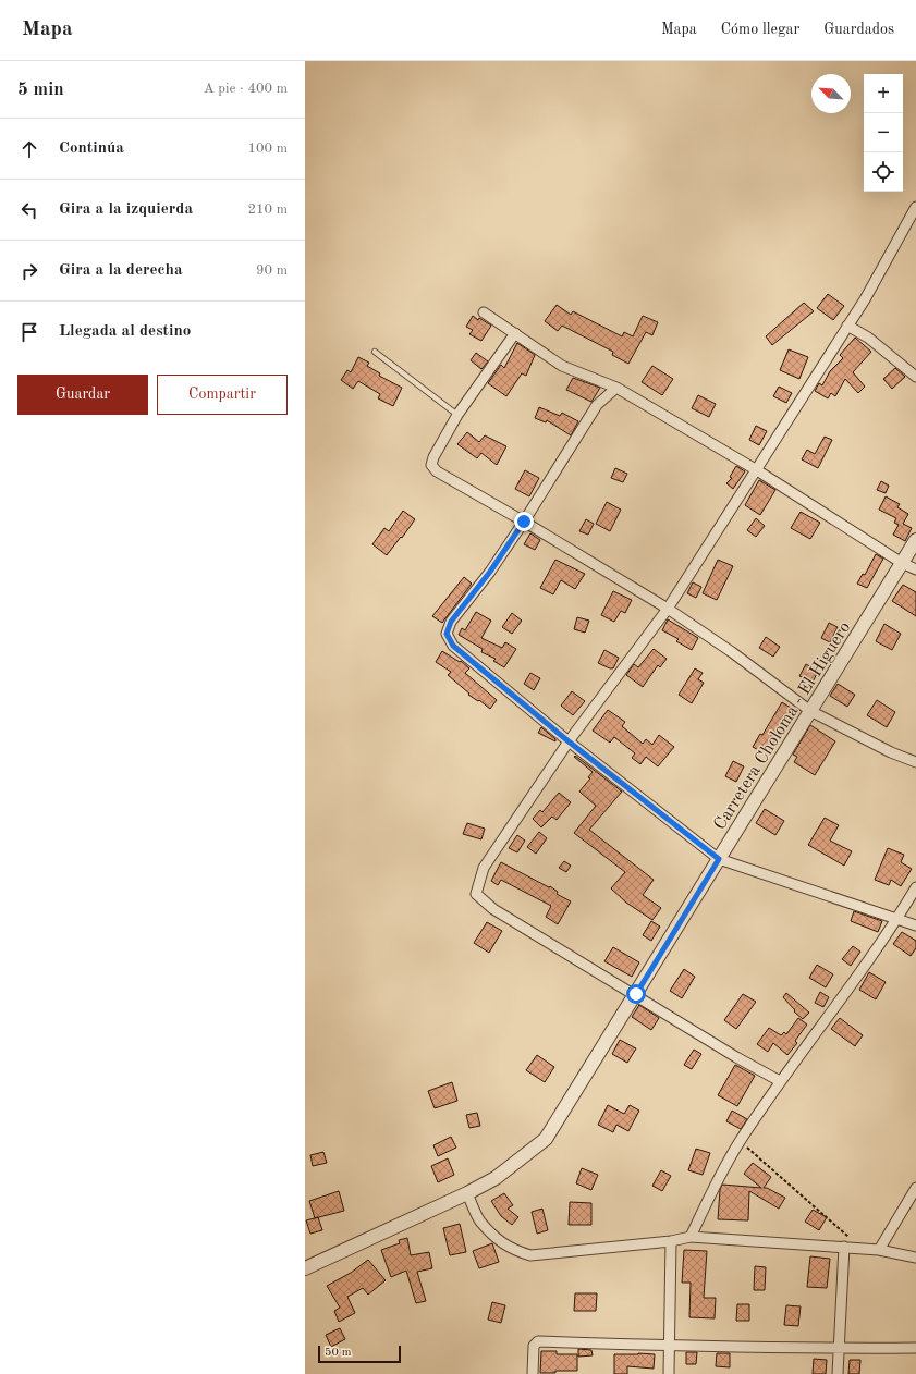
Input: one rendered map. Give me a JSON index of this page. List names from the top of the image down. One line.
{"streets":{"street":["Carretera Choloma - El Higuero"]},"scale_bar":"50 m","north":"top left","page":{"header":"Mapa","nav":["Mapa","Cómo llegar","Guardados"],"heading":["5 min","A pie · 400 m"],"map_buttons":["+","−"],"list":[["Continúa","100 m"],["Gira a la izquierda","210 m"],["Gira a la derecha","90 m"],"Llegada al destino"],"buttons":["Guardar","Compartir"],"scale":"50 m"}}
